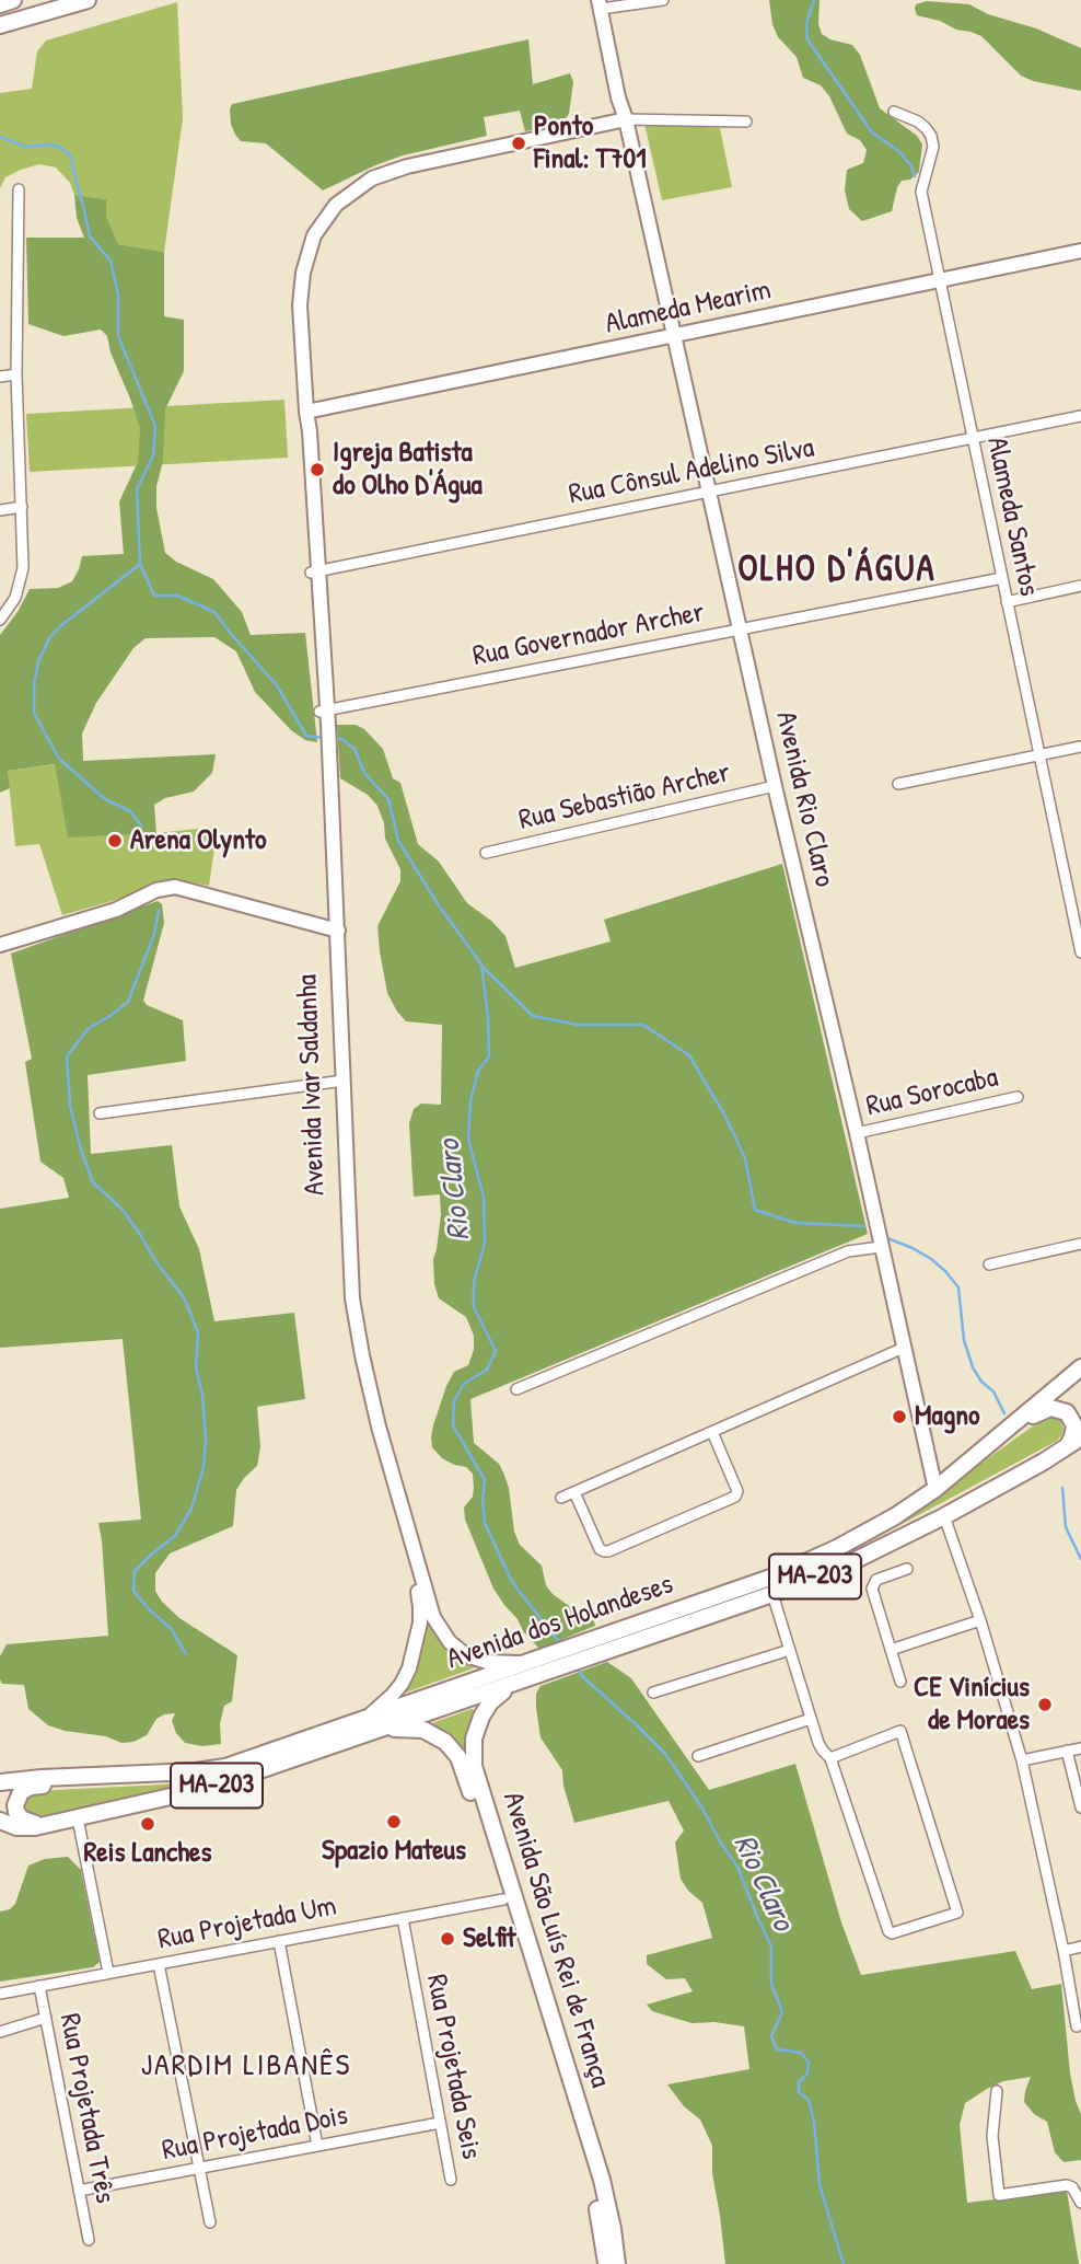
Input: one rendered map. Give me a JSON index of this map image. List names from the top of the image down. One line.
{"streets":{"main road":["Alameda Mearim","Avenida Rio Claro","Avenida Ivar Saldanha","MA-203","Avenida dos Holandeses","Avenida São Luís Rei de França"],"street":["Rua Cônsul Adelino Silva","Alameda Santos","Rua Governador Archer","Rua Sebastião Archer","Rua Sorocaba","Rua Projetada Um","Rua Projetada Seis","Rua Projetada Três","Rua Projetada Dois"]},"crossings":[["Alameda Mearim","Alameda Santos"],["Alameda Mearim","Avenida Rio Claro"],["Alameda Mearim","Avenida Ivar Saldanha"],["Rua Cônsul Adelino Silva","Alameda Santos"],["Rua Cônsul Adelino Silva","Avenida Rio Claro"],["Rua Cônsul Adelino Silva","Avenida Ivar Saldanha"],["Alameda Santos","Rua Governador Archer"],["Rua Governador Archer","Avenida Rio Claro"],["Rua Governador Archer","Avenida Ivar Saldanha"],["Rua Sebastião Archer","Avenida Rio Claro"],["Avenida Rio Claro","Avenida Ivar Saldanha"],["Avenida Rio Claro","Rua Sorocaba"],["Avenida Rio Claro","Avenida dos Holandeses"],["Avenida Ivar Saldanha","Avenida dos Holandeses"],["Avenida dos Holandeses","Avenida São Luís Rei de França"],["Rua Projetada Um","Avenida São Luís Rei de França"],["Rua Projetada Um","Rua Projetada Seis"],["Rua Projetada Um","Rua Projetada Três"],["Rua Projetada Seis","Rua Projetada Dois"],["Rua Projetada Três","Rua Projetada Dois"]],"districts":["OLHO D'ÁGUA","JARDIM LIBANÊS"],"water":["Rio Claro"],"places":["Ponto Final: T701","Igreja Batista do Olho D'Água","Arena Olynto","Magno","CE Vinícius de Moraes","Spazio Mateus","Reis Lanches","Selfit"]}
